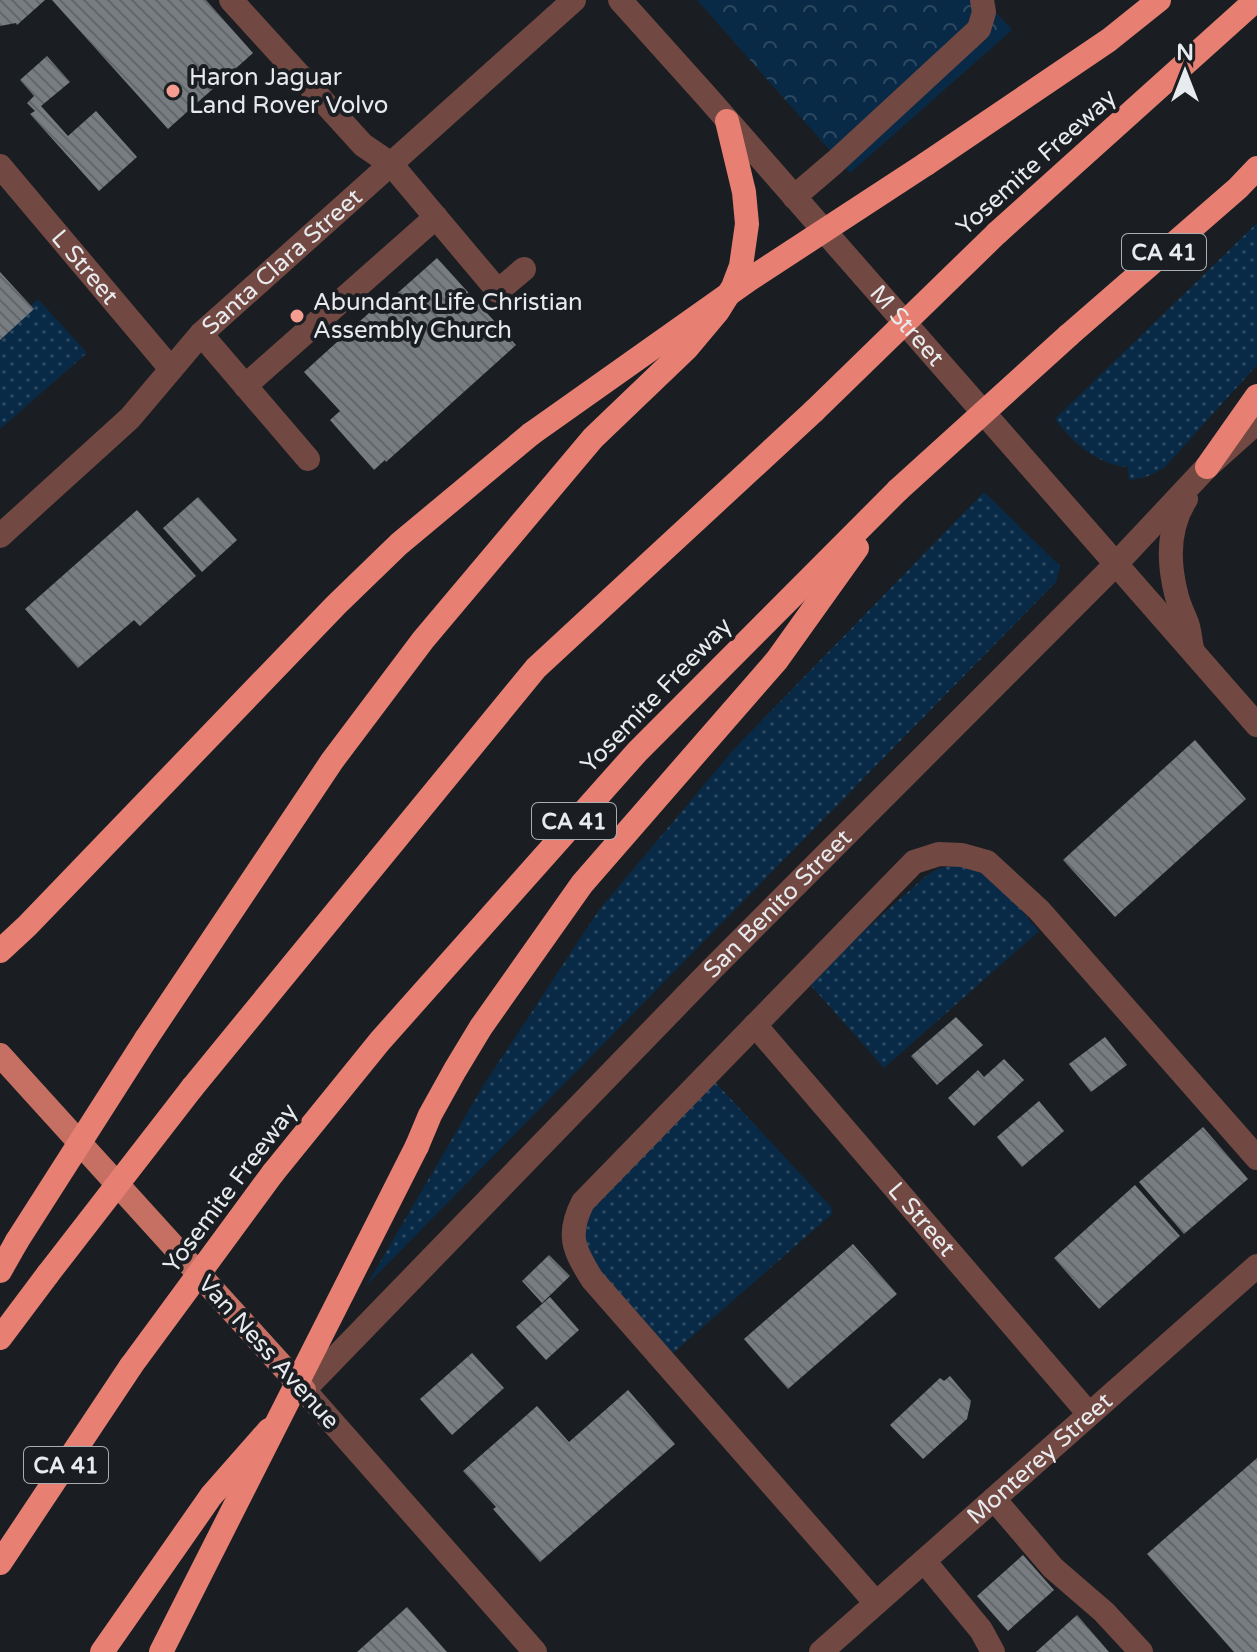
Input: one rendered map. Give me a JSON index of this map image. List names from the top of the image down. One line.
{"streets":{"highway":["Yosemite Freeway","CA 41"],"main road":["Van Ness Avenue"],"street":["Santa Clara Street","L Street","M Street","San Benito Street","Monterey Street"]},"crossings":[["Santa Clara Street","L Street"],["L Street","Monterey Street"],["M Street","San Benito Street"],["San Benito Street","Van Ness Avenue"]],"places":["Haron Jaguar Land Rover Volvo","Abundant Life Christian Assembly Church"],"north":"top"}
